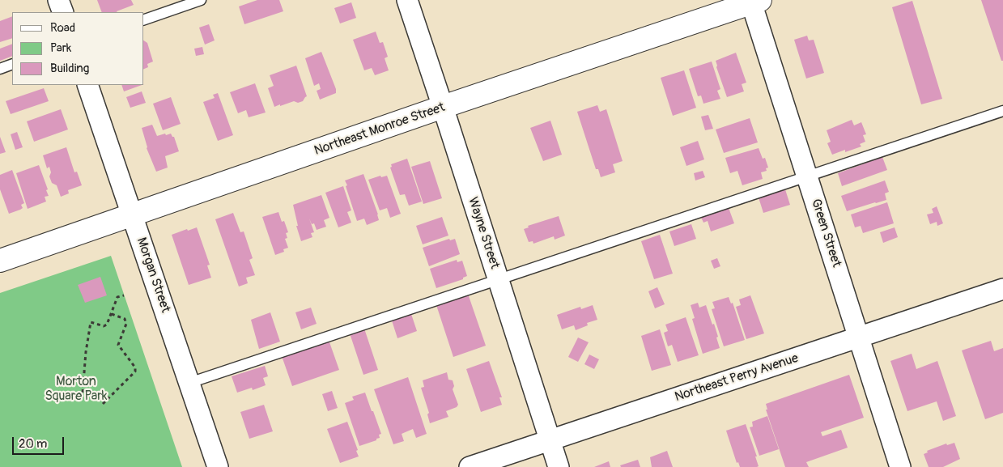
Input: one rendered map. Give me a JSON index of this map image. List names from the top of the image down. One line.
{"streets":{"street":["Northeast Monroe Street","Wayne Street","Green Street","Morgan Street","Northeast Perry Avenue"]},"crossings":[["Northeast Monroe Street","Wayne Street"],["Northeast Monroe Street","Green Street"],["Northeast Monroe Street","Morgan Street"],["Wayne Street","Northeast Perry Avenue"],["Green Street","Northeast Perry Avenue"]],"parks":["Morton Square Park"],"legend":["Road","Park","Building"],"scale_bar":"20 m"}
